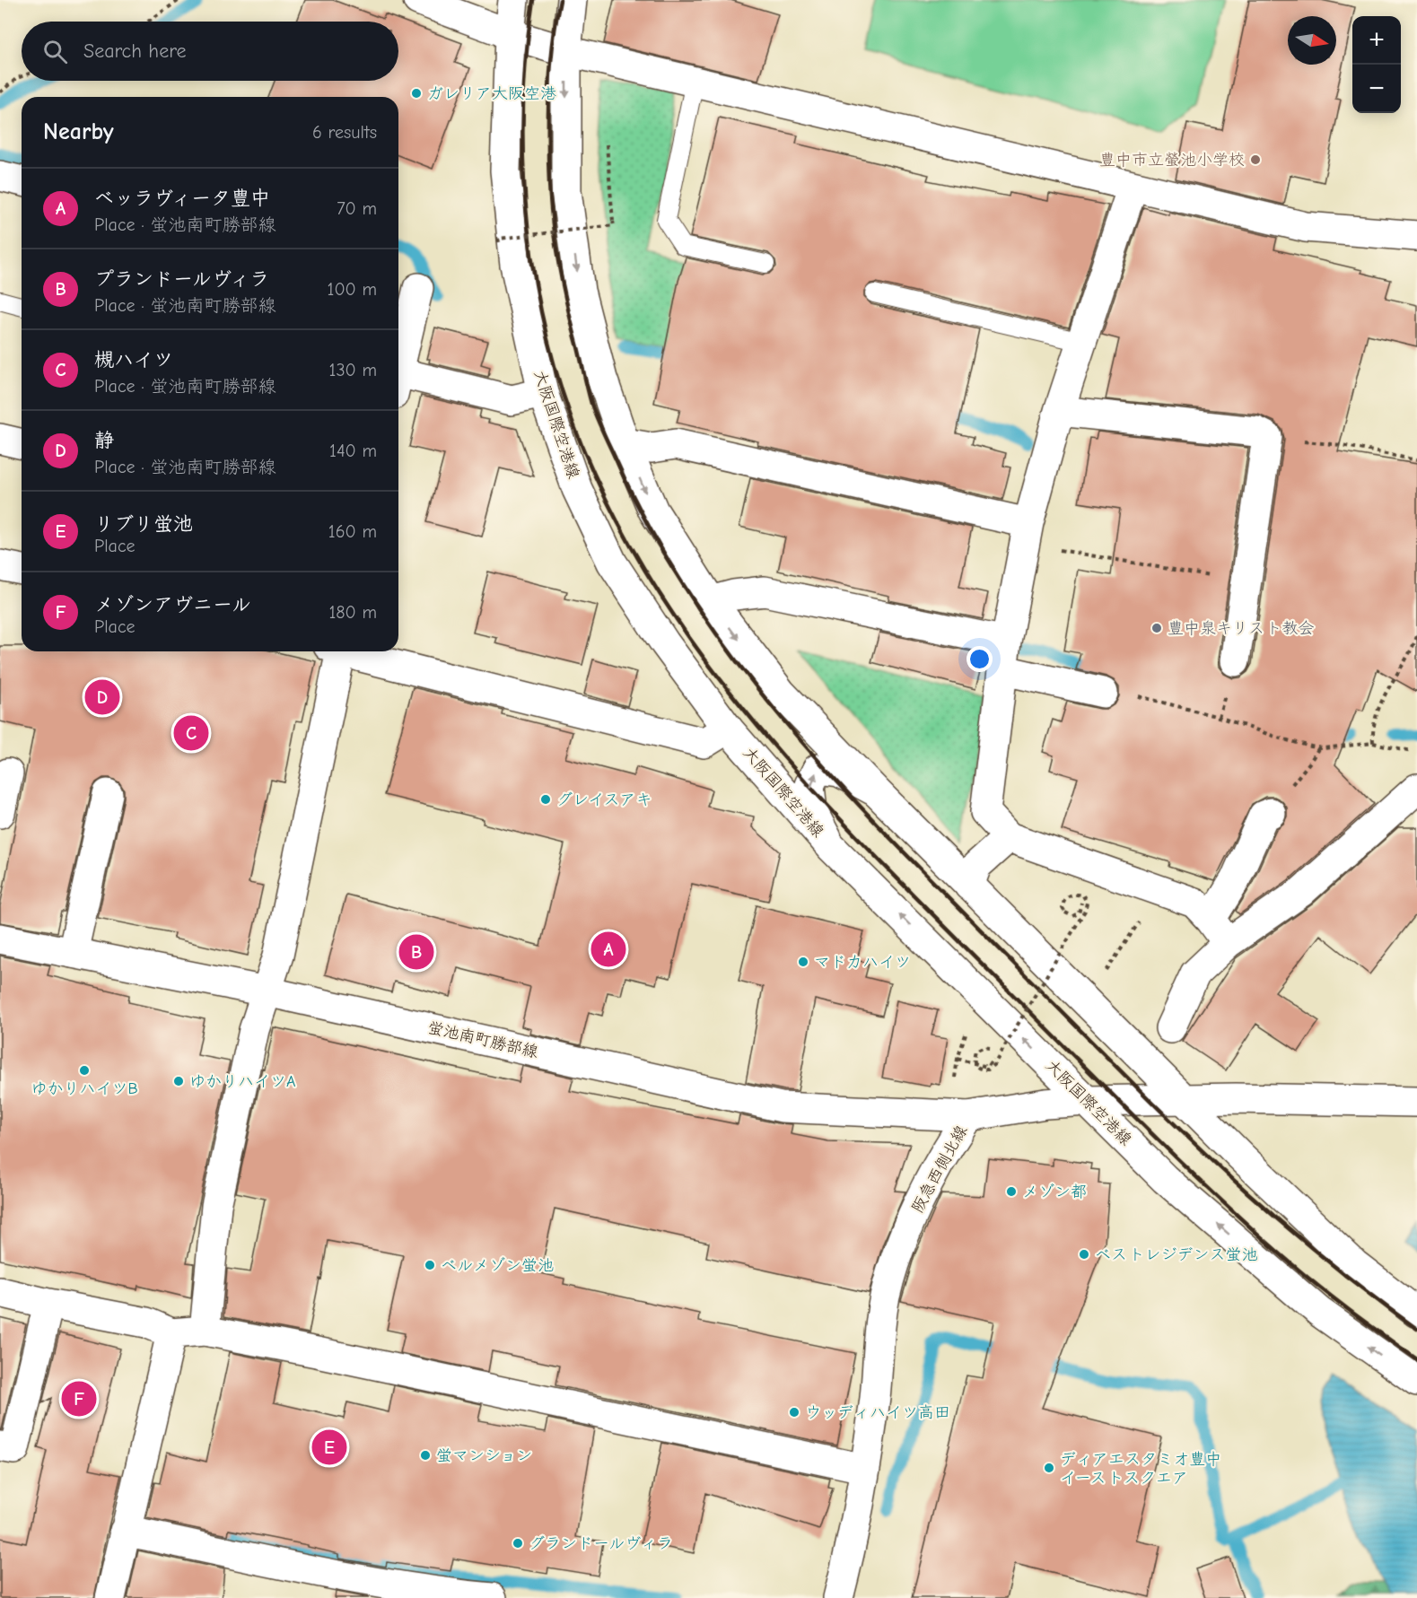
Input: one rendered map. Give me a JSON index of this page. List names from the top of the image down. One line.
{"streets":{"street":["大阪国際空港線","蛍池南町勝部線","阪急西側北線"]},"crossings":[["大阪国際空港線","阪急西側北線"],["蛍池南町勝部線","阪急西側北線"]],"places":["ガレリア大阪空港","豊中市立螢池小学校","豊中泉キリスト教会","グレイスアキ","マドカハイツ","ゆかりハイツB","ゆかりハイツA","メゾン都","ベストレジデンス蛍池","ベルメゾン蛍池","ウッディハイツ高田","蛍マンション","ディアエスタミオ豊中 イーストスクエア","グランドールヴィラ"],"north":"right","page":{"map_buttons":["+","−"],"search":"Search here","heading":["Nearby","6 results"],"list":[{"mark":"A","name":"ベッラヴィータ豊中","note":"Place · 蛍池南町勝部線","value":"70 m"},{"mark":"B","name":"プランドールヴィラ","note":"Place · 蛍池南町勝部線","value":"100 m"},{"mark":"C","name":"槻ハイツ","note":"Place · 蛍池南町勝部線","value":"130 m"},{"mark":"D","name":"静","note":"Place · 蛍池南町勝部線","value":"140 m"},{"mark":"E","name":"リブリ蛍池","note":"Place","value":"160 m"},{"mark":"F","name":"メゾンアヴニール","note":"Place","value":"180 m"}],"pins":["D","C","A","B","F","E"]}}
